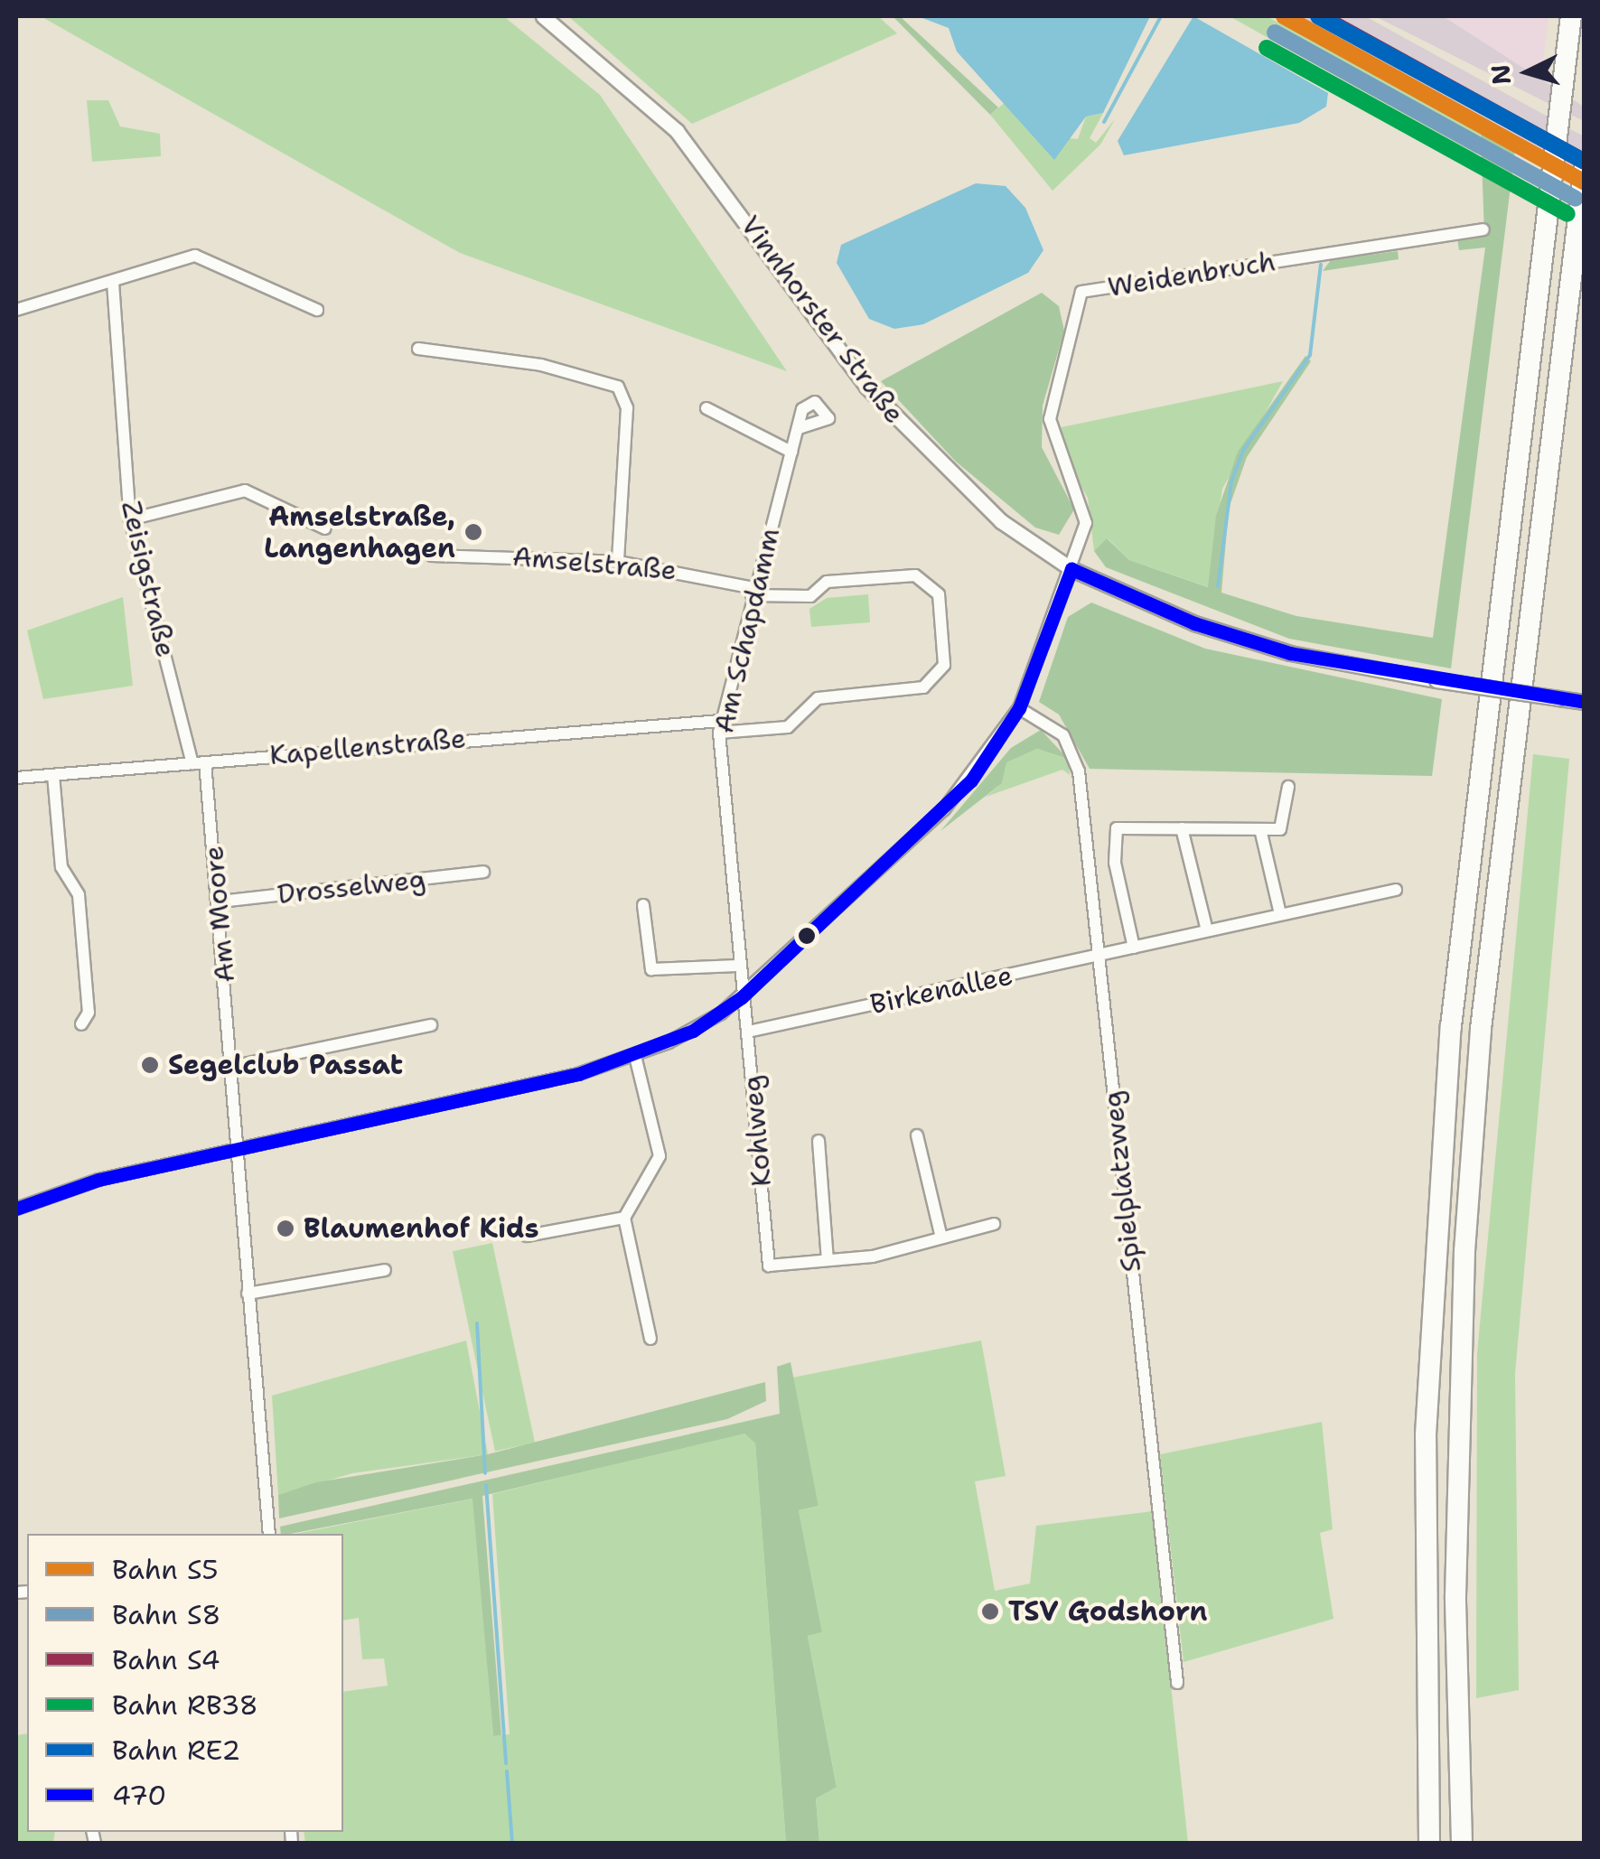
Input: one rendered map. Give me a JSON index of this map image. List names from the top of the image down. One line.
{"streets":{"street":["Weidenbruch","Vinnhorster Straße","Amselstraße","Zeisigstraße","Am Schapdamm","Kapellenstraße","Drosselweg","Am Moore","Birkenallee","Kohlweg","Spielplatzweg"]},"crossings":[["Weidenbruch","Vinnhorster Straße"],["Amselstraße","Am Schapdamm"],["Amselstraße","Kapellenstraße"],["Zeisigstraße","Kapellenstraße"],["Zeisigstraße","Am Moore"],["Am Schapdamm","Kapellenstraße"],["Am Schapdamm","Kohlweg"],["Kapellenstraße","Am Moore"],["Drosselweg","Am Moore"],["Birkenallee","Kohlweg"],["Birkenallee","Spielplatzweg"]],"places":["Amselstraße, Langenhagen","Segelclub Passat","Blaumenhof Kids","TSV Godshorn"],"lines":["rail line S5","rail line S4","rail line RE2","rail line S8","rail line RB38","transit line 470"],"legend":["Bahn S5","Bahn S8","Bahn S4","Bahn RB38","Bahn RE2","470"],"north":"left"}
